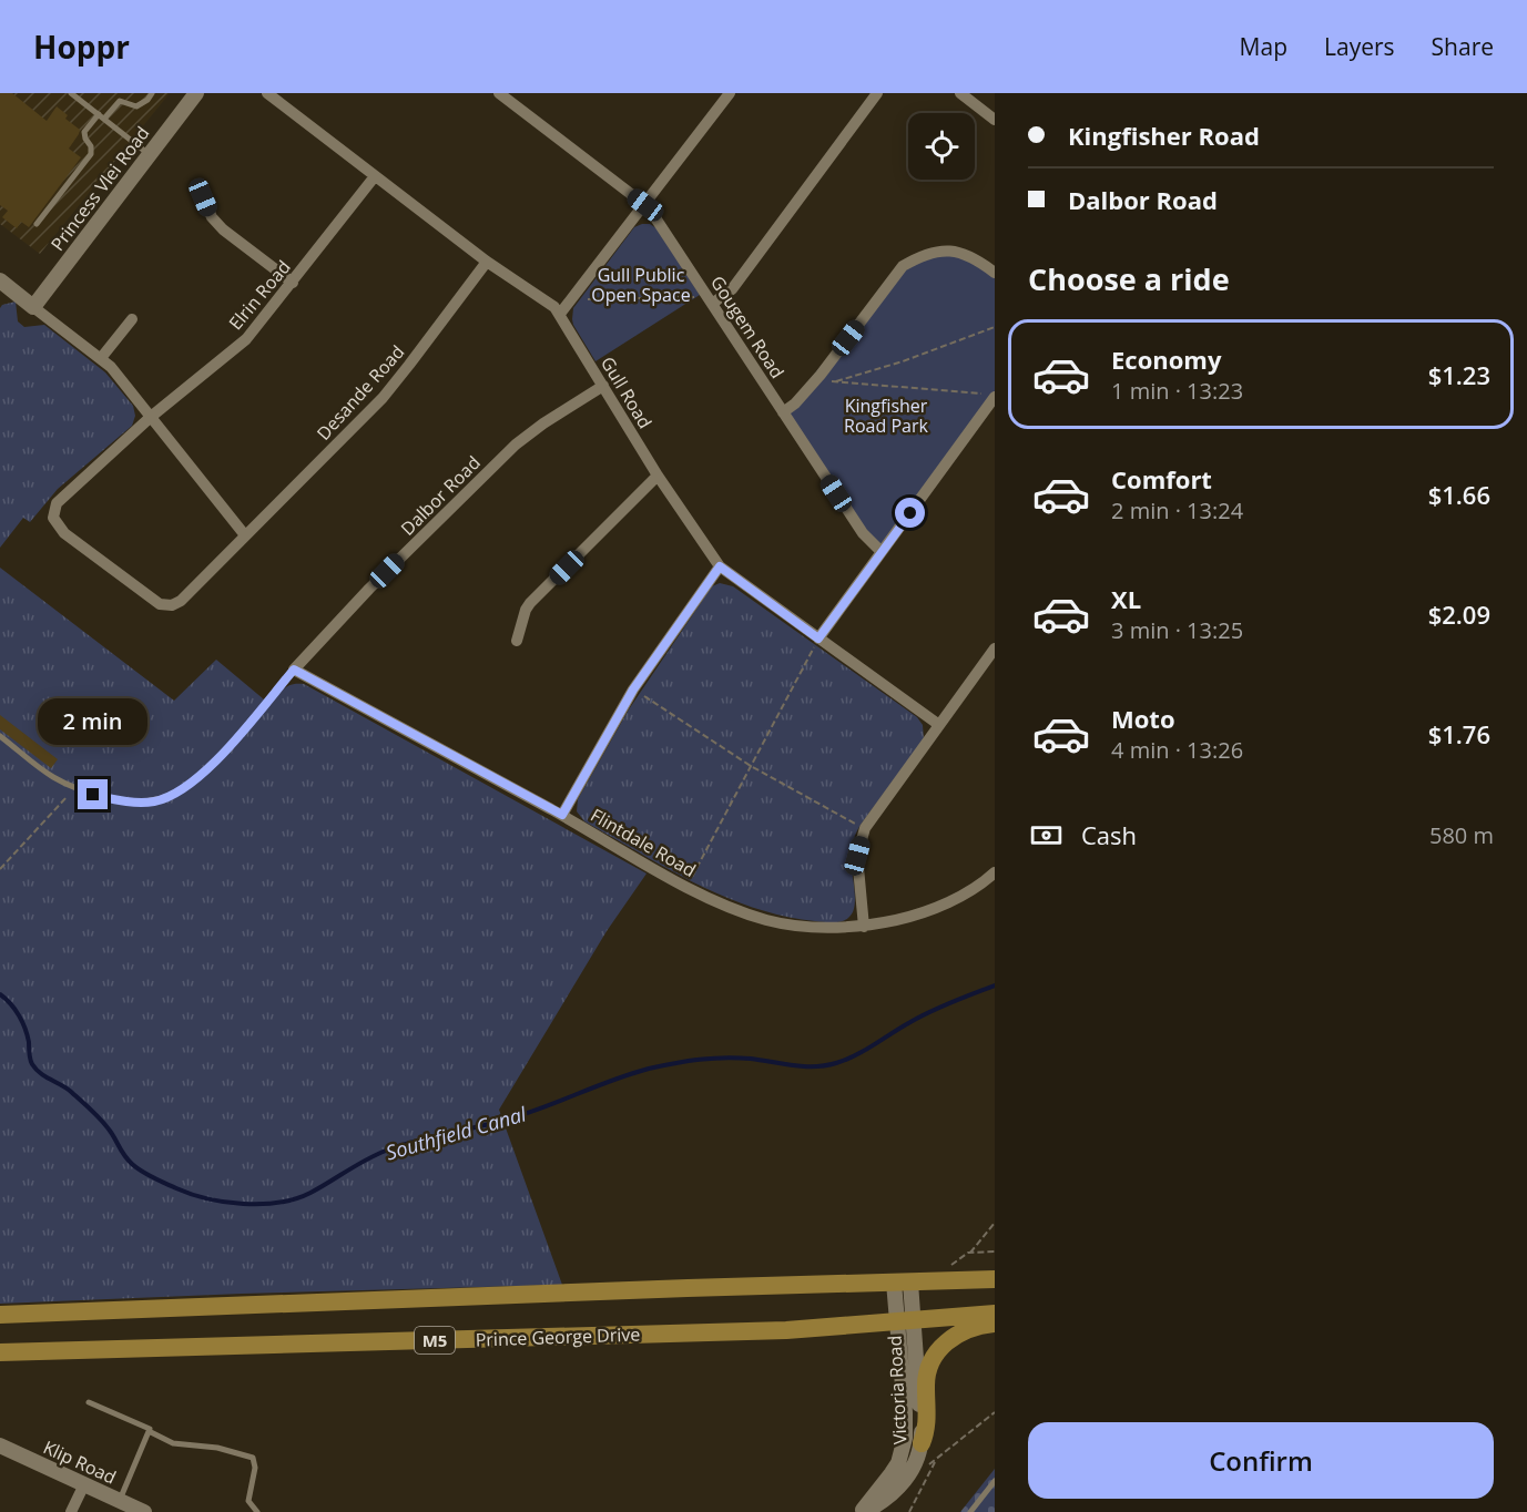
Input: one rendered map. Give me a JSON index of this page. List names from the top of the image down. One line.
{"streets":{"main road":["Prince George Drive","M5"],"street":["Princess Vlei Road","Elrin Road","Gougem Road","Desande Road","Gull Road","Dalbor Road","Flintdale Road","Victoria Road","Klip Road"]},"crossings":[["Elrin Road","Desande Road"],["Elrin Road","Gull Road"],["Desande Road","Gull Road"],["Gull Road","Dalbor Road"],["Dalbor Road","Flintdale Road"],["Prince George Drive","Victoria Road"]],"water":["Southfield Canal"],"parks":["Gull Public Open Space","Kingfisher Road Park"],"page":{"header":"Hoppr","nav":["Map","Layers","Share"],"banner":["Kingfisher Road","Dalbor Road"],"heading":"Choose a ride","list":[{"name":"Economy","note":"1 min · 13:23","value":"$1.23"},{"name":"Comfort","note":"2 min · 13:24","value":"$1.66"},{"name":"XL","note":"3 min · 13:25","value":"$2.09"},{"name":"Moto","note":"4 min · 13:26","value":"$1.76"}],"bubble":"2 min","pay":["Cash","580 m"],"buttons":"Confirm"}}
